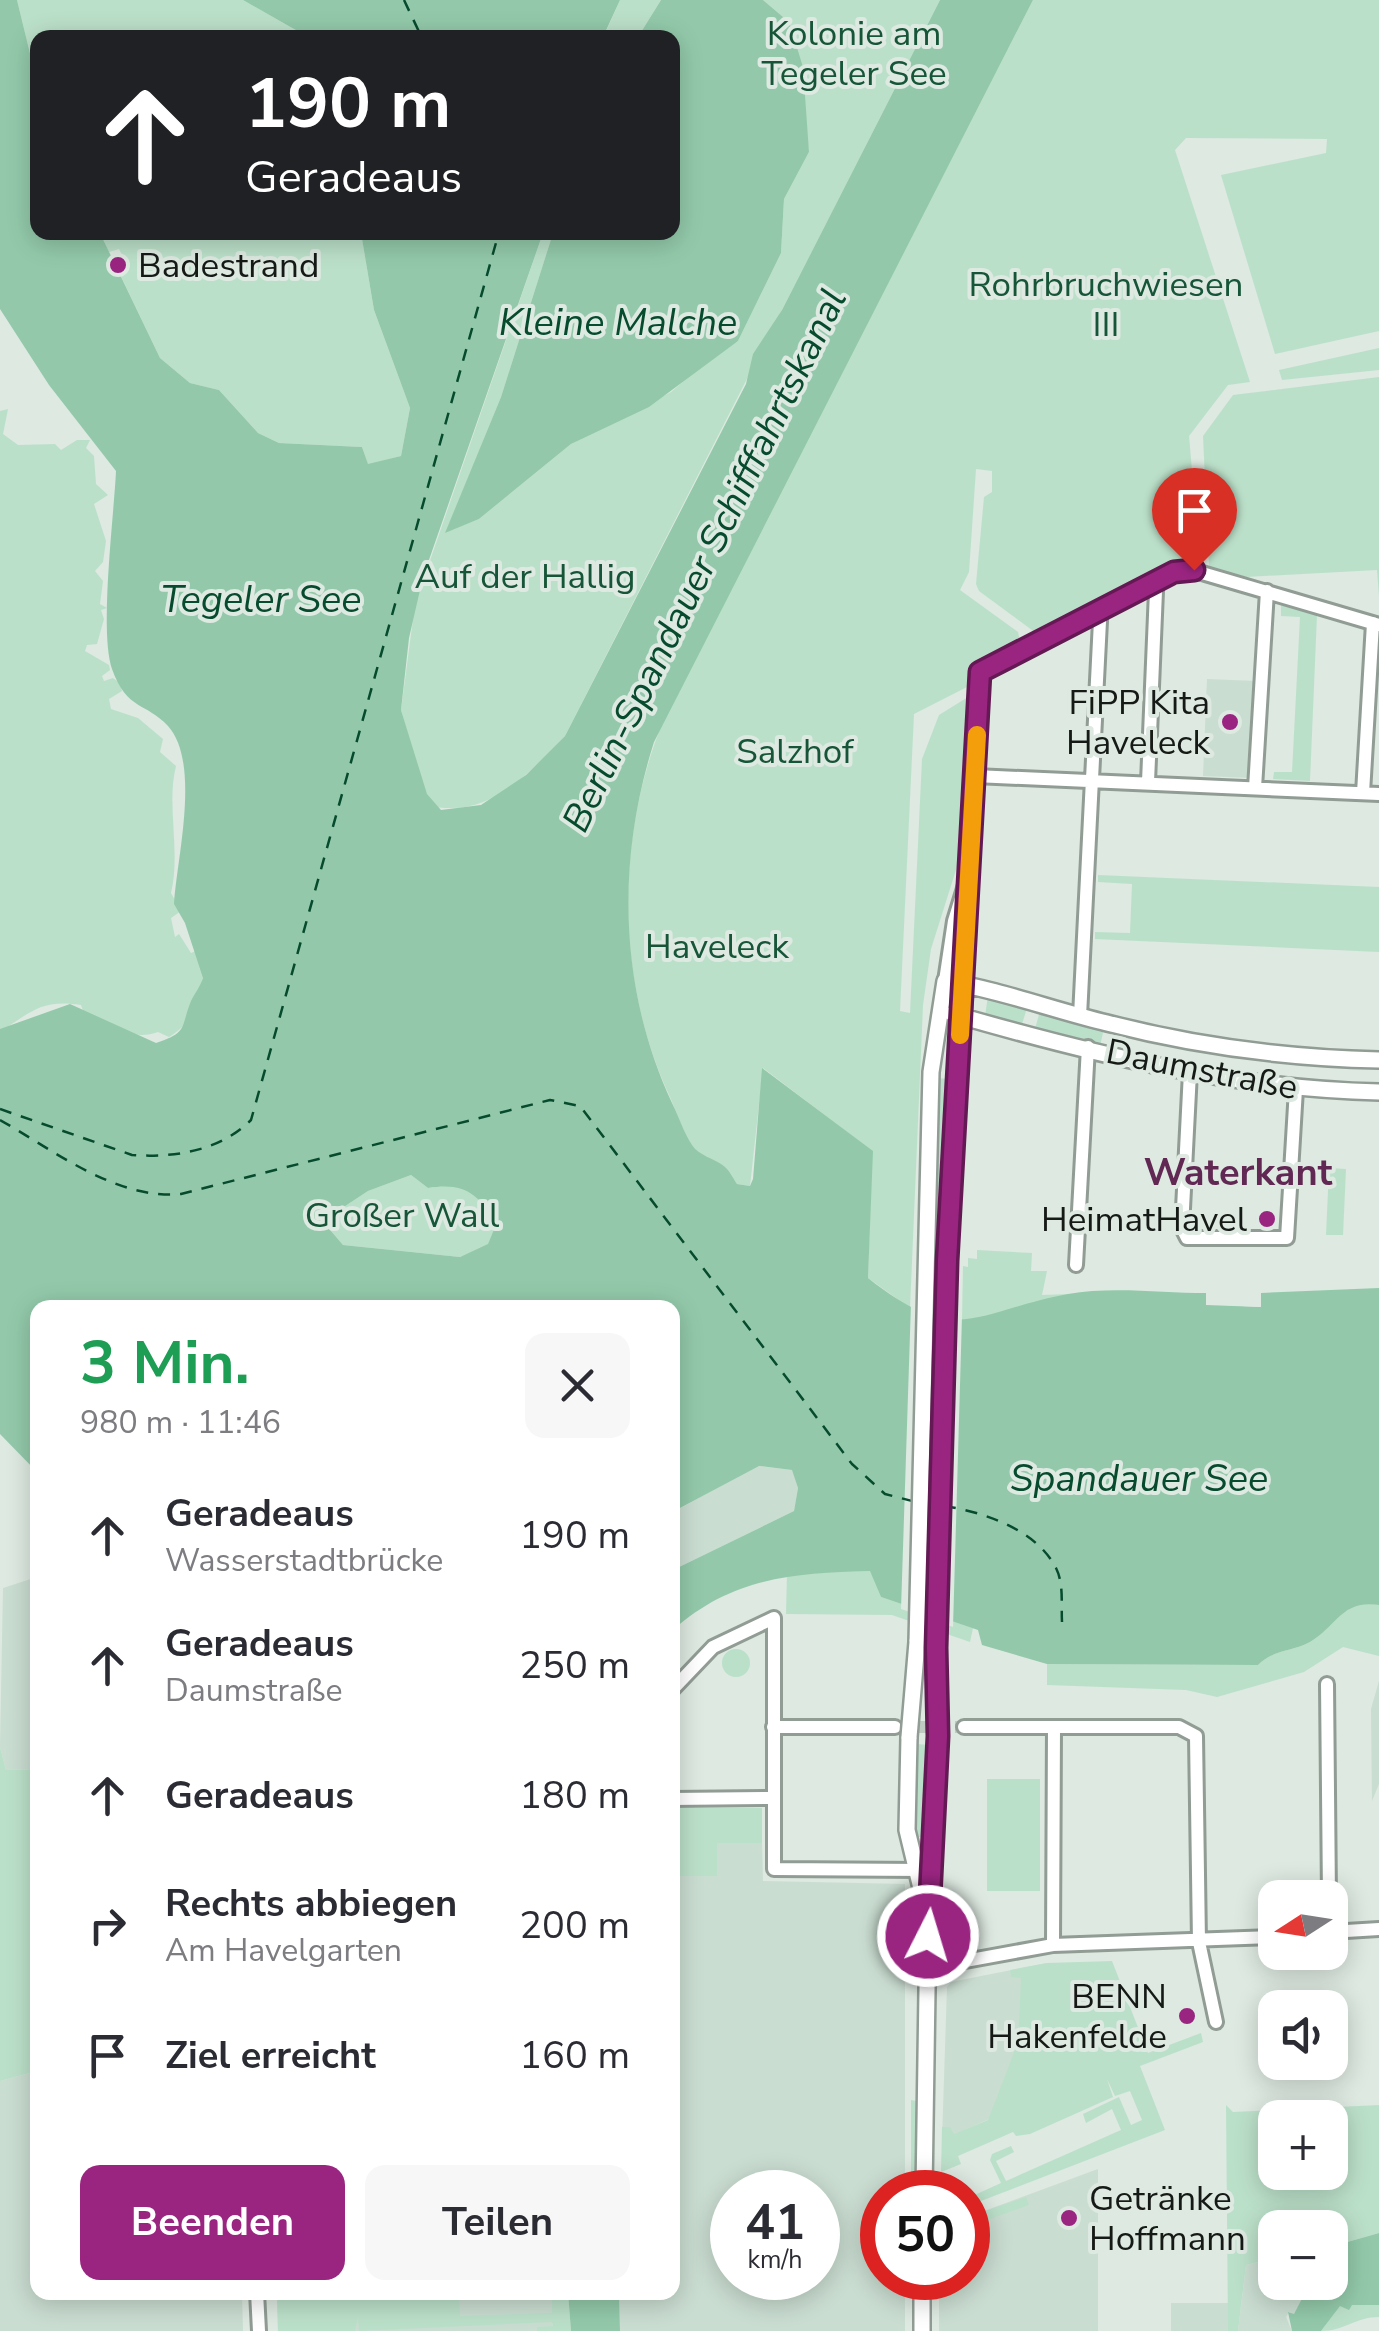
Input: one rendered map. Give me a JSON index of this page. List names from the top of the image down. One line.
{"streets":{"main road":["Daumstraße"]},"districts":["Waterkant"],"water":["Kleine Malche","Berlin-Spandauer Schifffahrtskanal","Tegeler See","Spandauer See"],"parks":["Kolonie am Tegeler See","Rohrbruchwiesen III","Auf der Hallig","Salzhof","Haveleck","Großer Wall"],"places":["Badestrand","FiPP Kita Haveleck","HeimatHavel","BENN Hakenfelde","Getränke Hoffmann"],"north":"left","page":{"turn":["190 m","Geradeaus"],"heading":["3 Min.","980 m · 11:46"],"list":[{"name":"Geradeaus","note":"Wasserstadtbrücke","value":"190 m"},{"name":"Geradeaus","note":"Daumstraße","value":"250 m"},{"name":"Geradeaus","value":"180 m"},{"name":"Rechts abbiegen","note":"Am Havelgarten","value":"200 m"},{"name":"Ziel erreicht","value":"160 m"}],"map_buttons":["+","−"],"buttons":["Beenden","Teilen"],"speed":"41 km/h","limit":"50"}}
